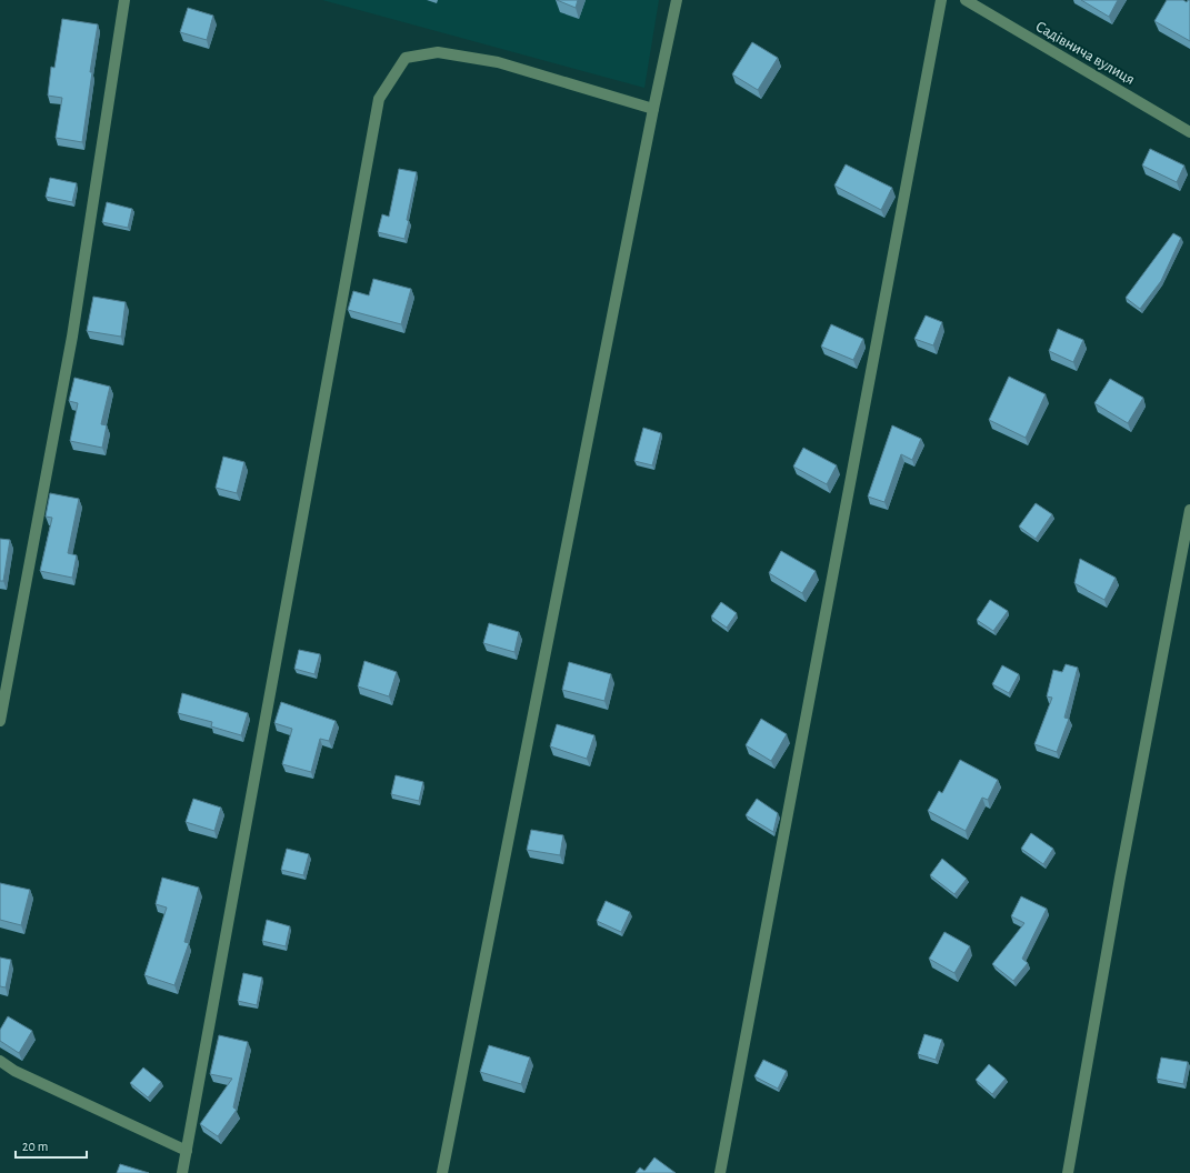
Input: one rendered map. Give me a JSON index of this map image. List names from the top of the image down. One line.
{"streets":{"street":["Садівнича вулиця"]},"scale_bar":"20 m"}
